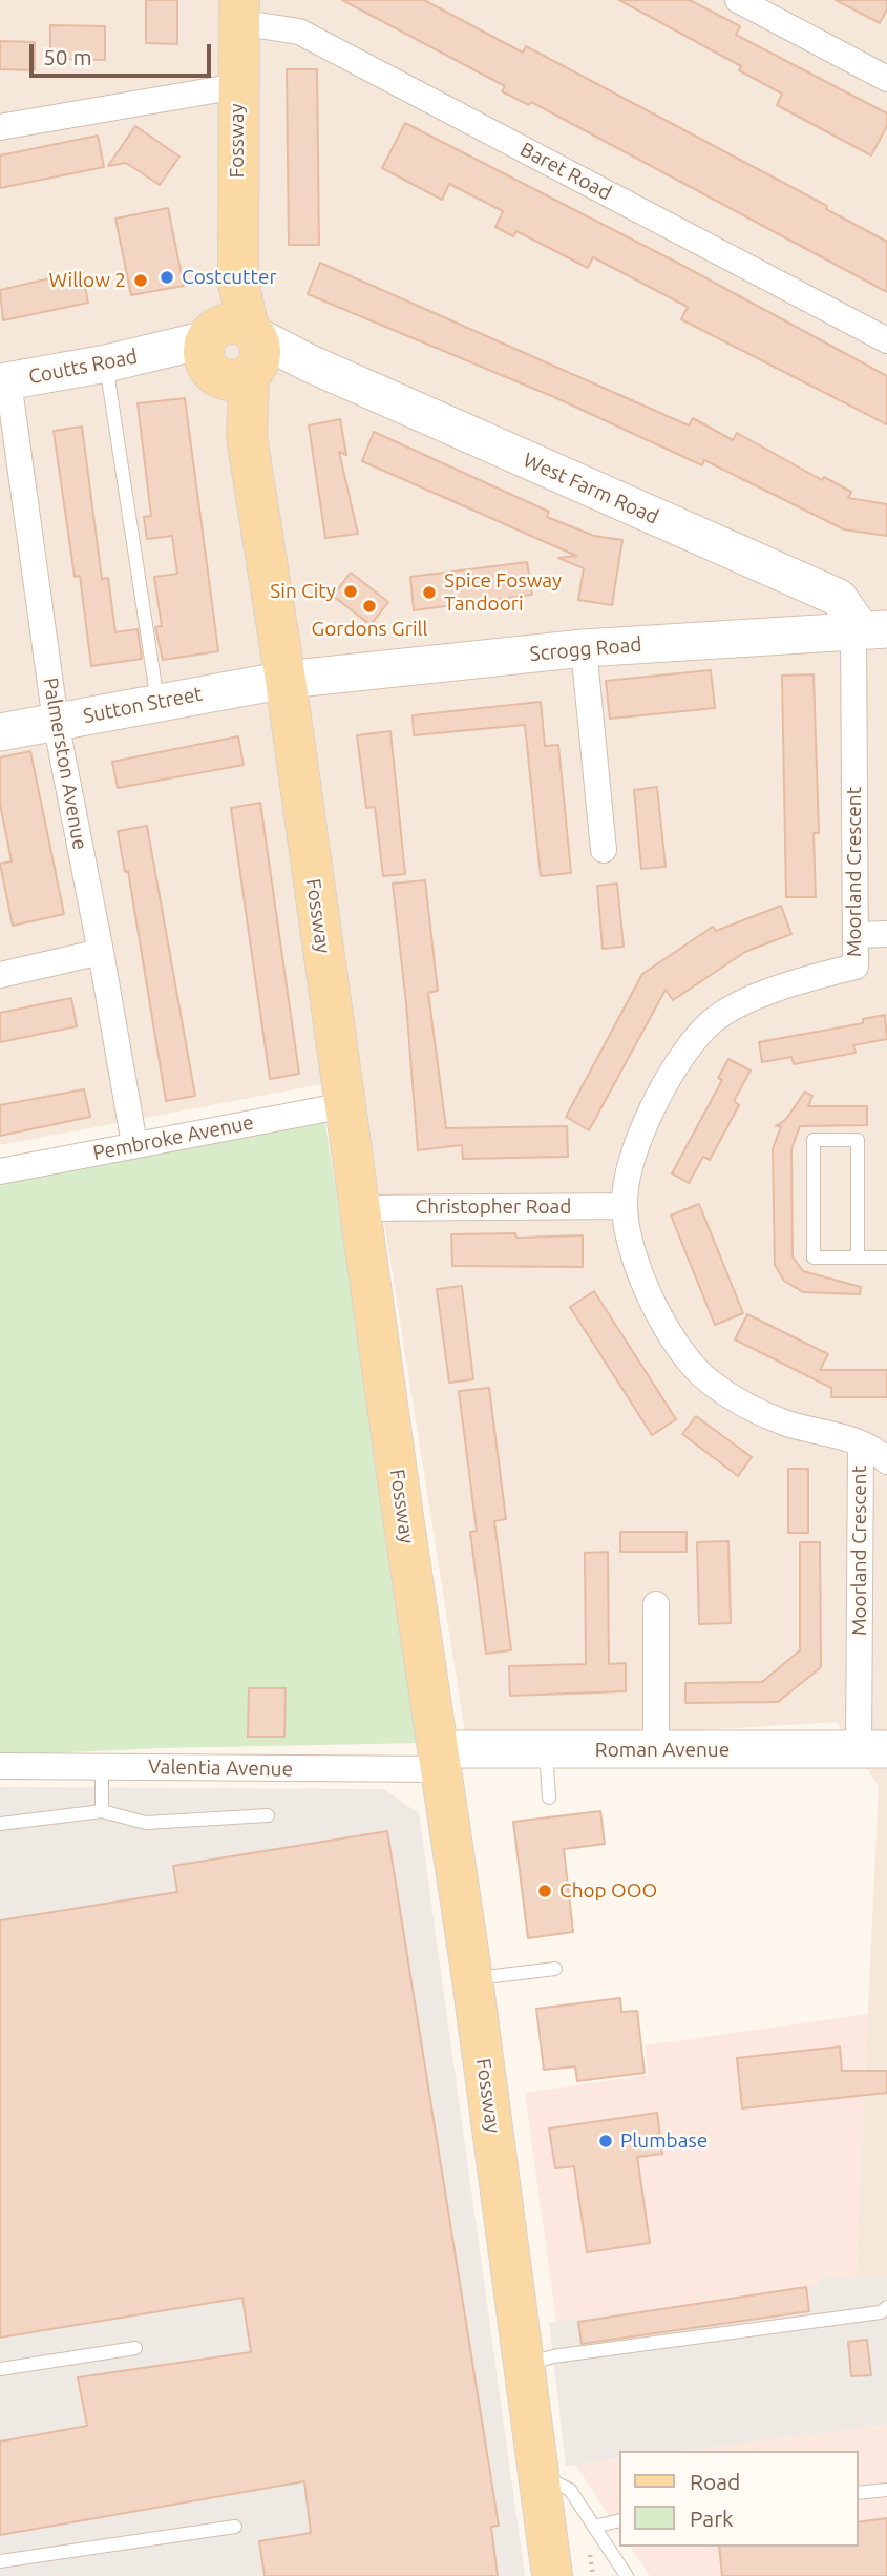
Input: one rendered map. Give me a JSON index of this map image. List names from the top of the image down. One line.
{"streets":{"main road":["Fossway"],"street":["Baret Road","Coutts Road","West Farm Road","Scrogg Road","Sutton Street","Palmerston Avenue","Moorland Crescent","Pembroke Avenue","Christopher Road","Roman Avenue","Valentia Avenue"]},"crossings":[["Fossway","Baret Road"],["Fossway","Coutts Road"],["Fossway","West Farm Road"],["Fossway","Scrogg Road"],["Fossway","Sutton Street"],["Fossway","Pembroke Avenue"],["Fossway","Christopher Road"],["Fossway","Roman Avenue"],["Fossway","Valentia Avenue"],["Coutts Road","West Farm Road"],["Coutts Road","Palmerston Avenue"],["West Farm Road","Scrogg Road"],["West Farm Road","Moorland Crescent"],["Scrogg Road","Sutton Street"],["Scrogg Road","Moorland Crescent"],["Sutton Street","Palmerston Avenue"],["Palmerston Avenue","Pembroke Avenue"],["Moorland Crescent","Christopher Road"],["Moorland Crescent","Roman Avenue"],["Roman Avenue","Valentia Avenue"]],"places":["Costcutter","Willow 2","Sin City","Spice Fosway Tandoori","Gordons Grill","Chop OOO","Plumbase"],"legend":["Road","Park"],"scale_bar":"50 m"}
